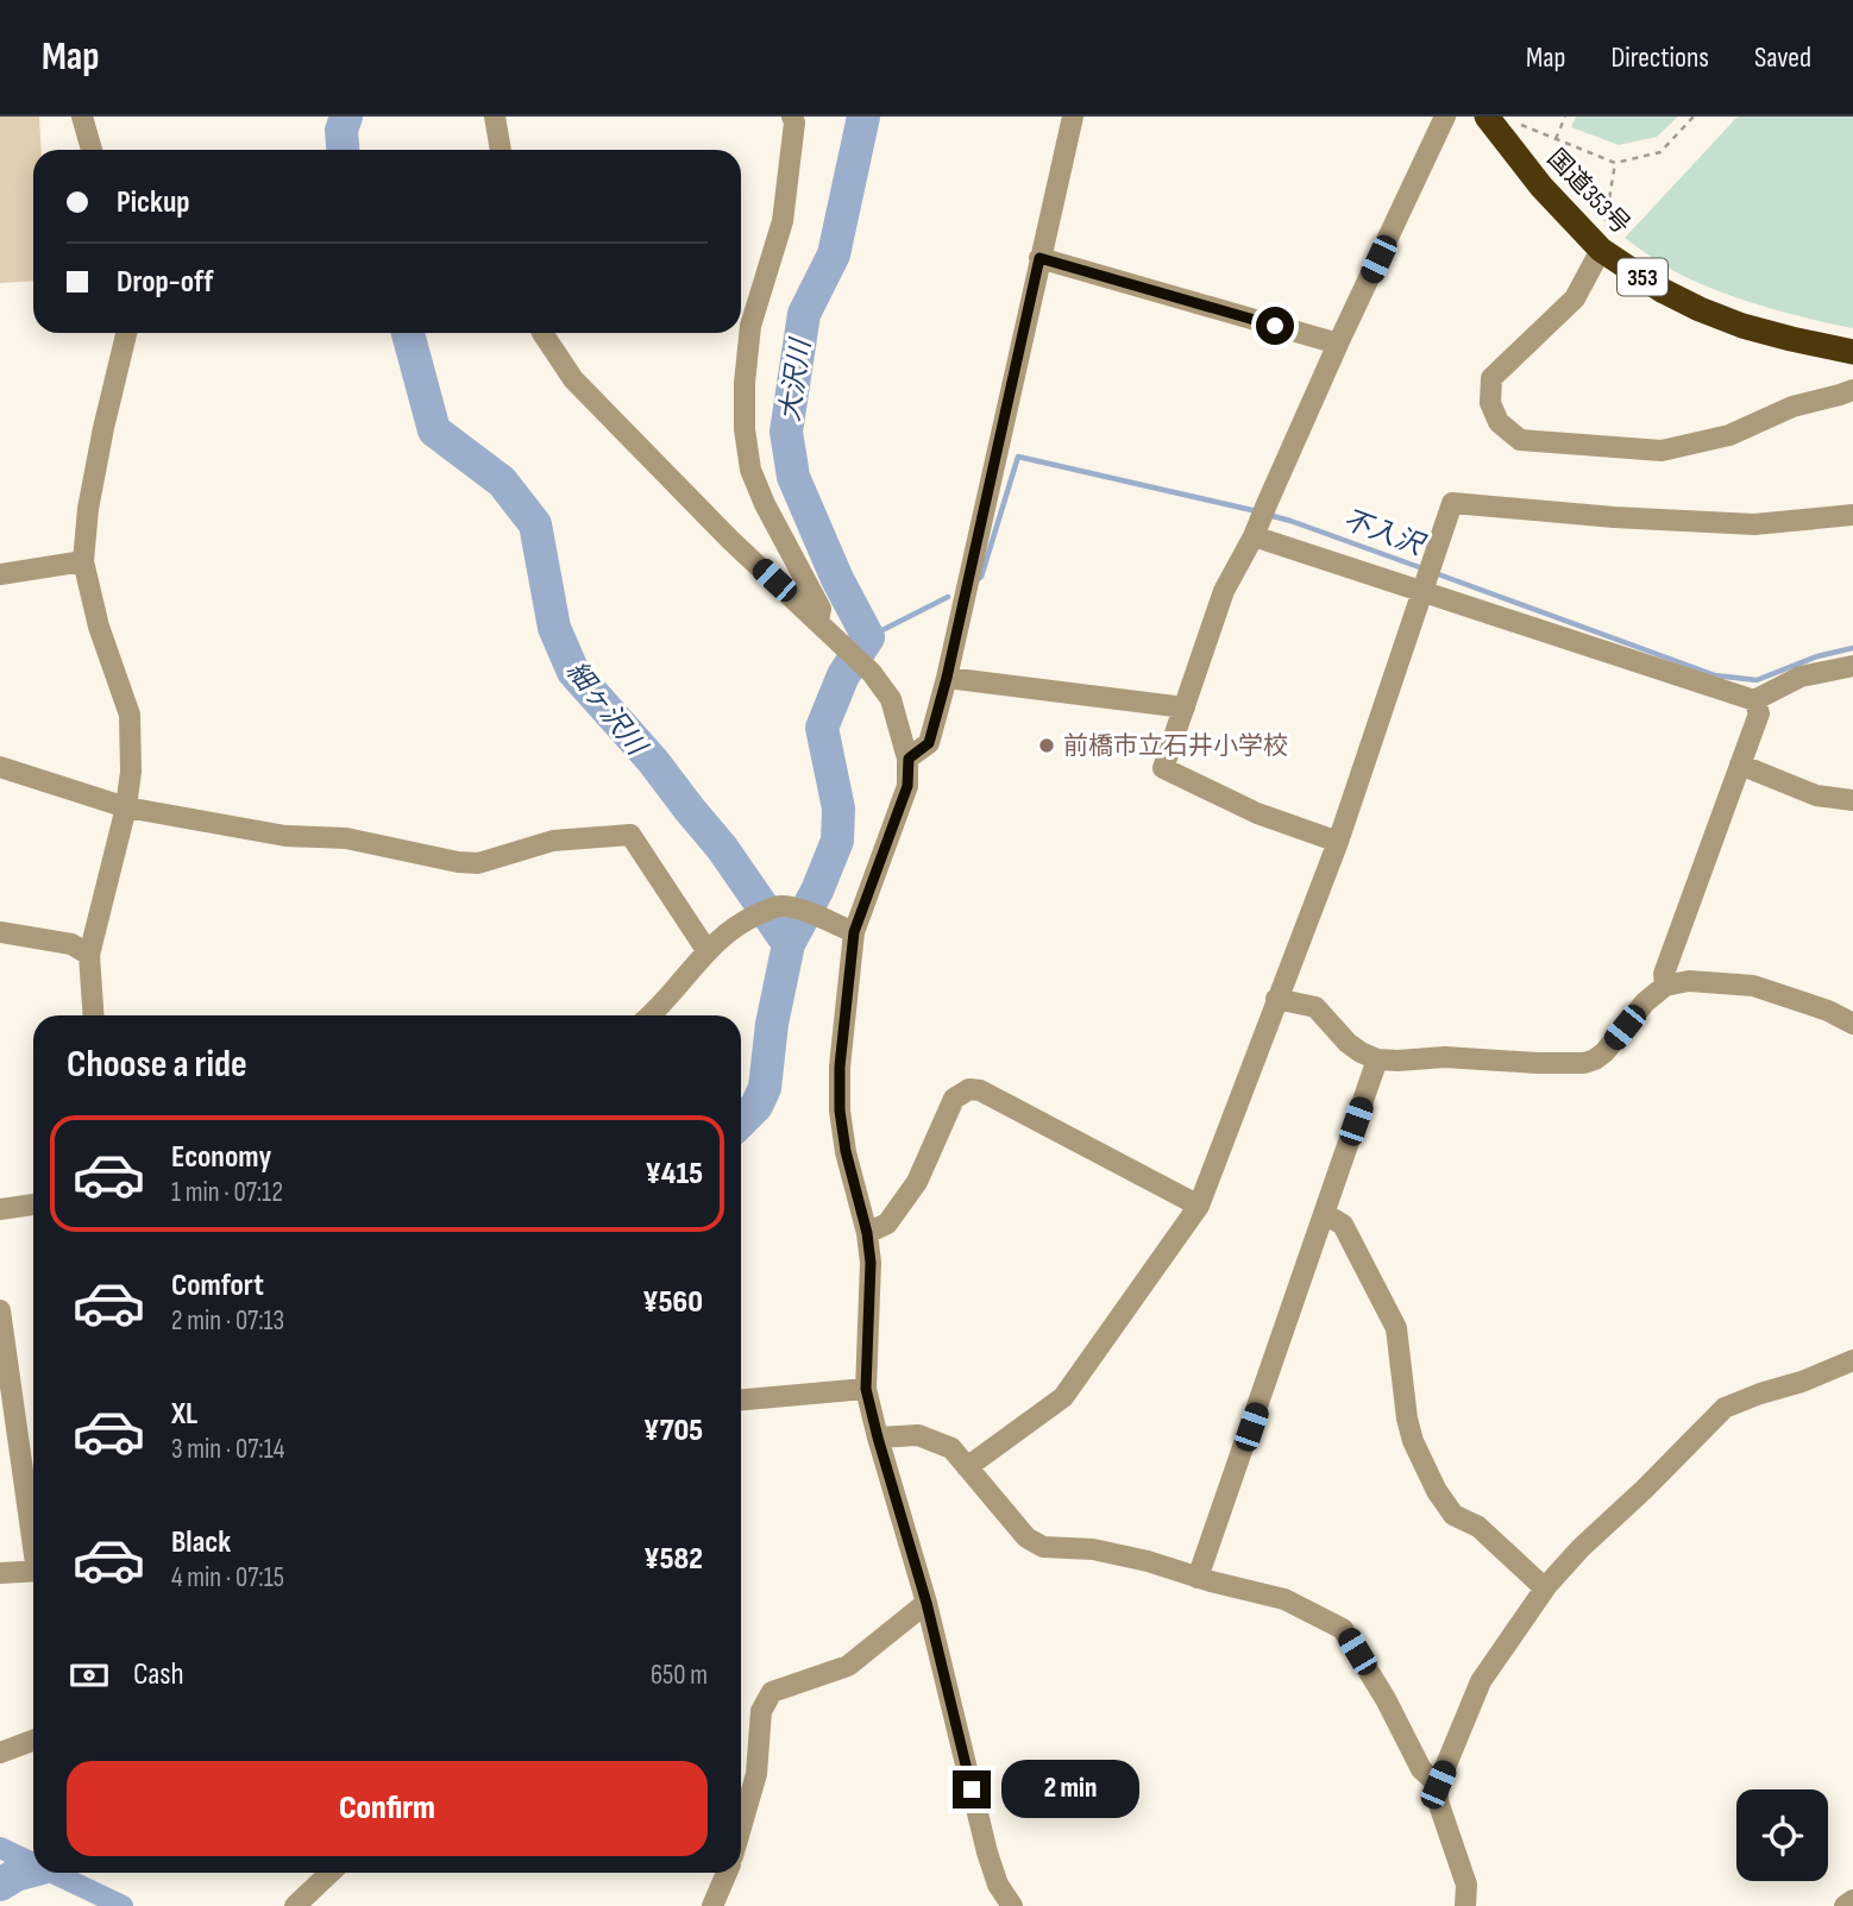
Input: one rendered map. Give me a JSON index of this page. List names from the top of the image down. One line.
{"streets":{"highway":["国道353号","353"]},"water":["大沢川","不入沢","細ヶ沢川"],"places":["前橋市立石井小学校"],"page":{"header":"Map","nav":["Map","Directions","Saved"],"banner":["Pickup","Drop-off"],"heading":"Choose a ride","list":[{"name":"Economy","note":"1 min · 07:12","value":"¥415"},{"name":"Comfort","note":"2 min · 07:13","value":"¥560"},{"name":"XL","note":"3 min · 07:14","value":"¥705"},{"name":"Black","note":"4 min · 07:15","value":"¥582"}],"pay":["Cash","650 m"],"buttons":"Confirm","bubble":"2 min"}}
